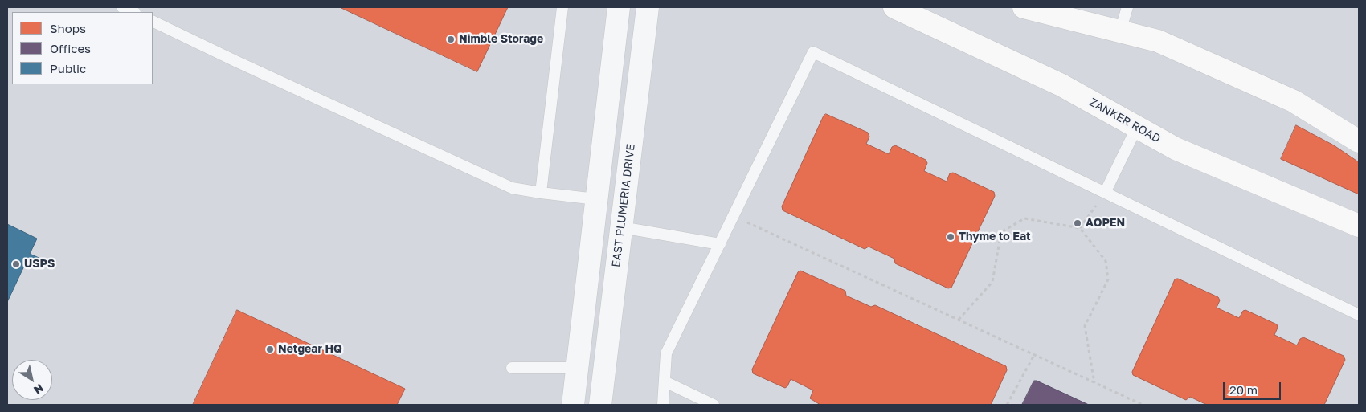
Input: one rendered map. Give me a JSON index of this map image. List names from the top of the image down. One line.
{"streets":{"main road":["ZANKER ROAD"],"street":["EAST PLUMERIA DRIVE"]},"places":["Nimble Storage","AOPEN","Thyme to Eat","USPS","Netgear HQ"],"legend":["Shops","Offices","Public"],"scale_bar":"20 m","north":"bottom right"}
